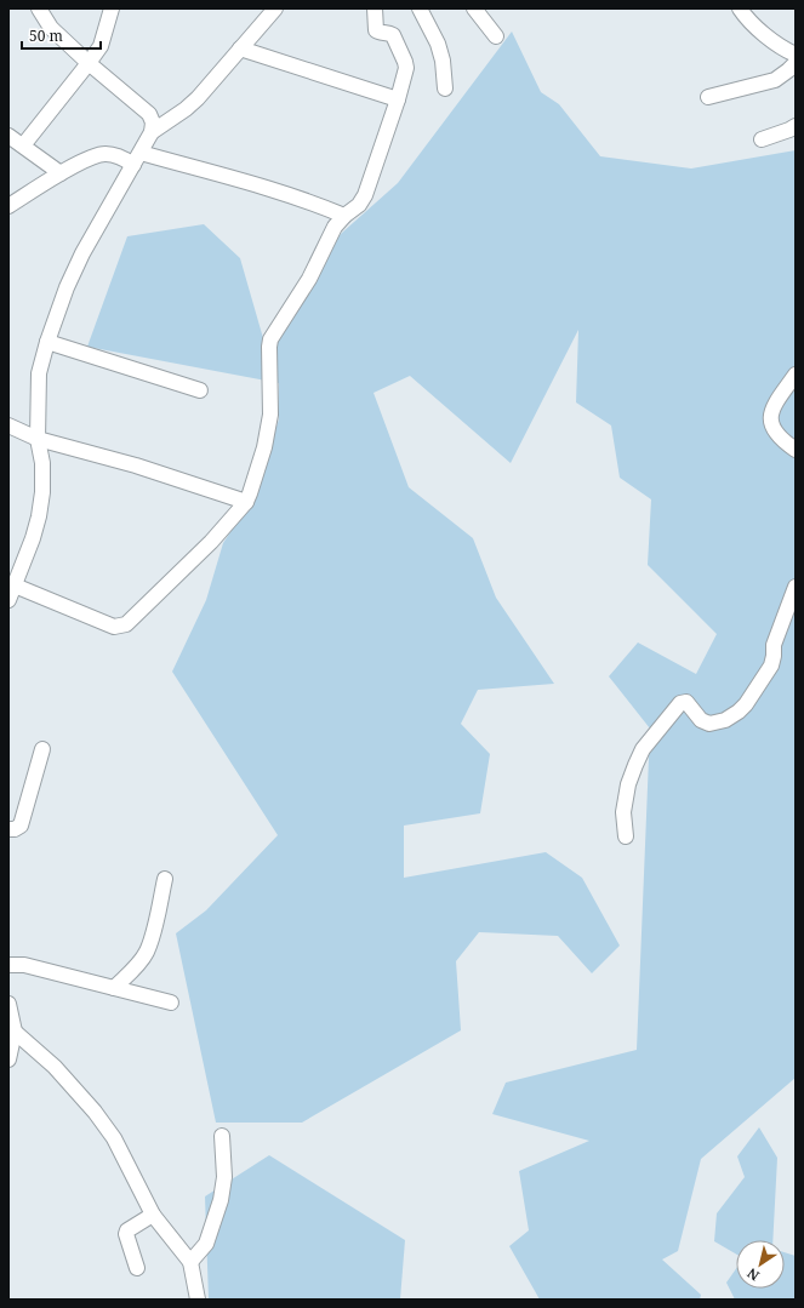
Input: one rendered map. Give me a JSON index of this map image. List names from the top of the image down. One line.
{"scale_bar":"50 m","north":"bottom left"}
